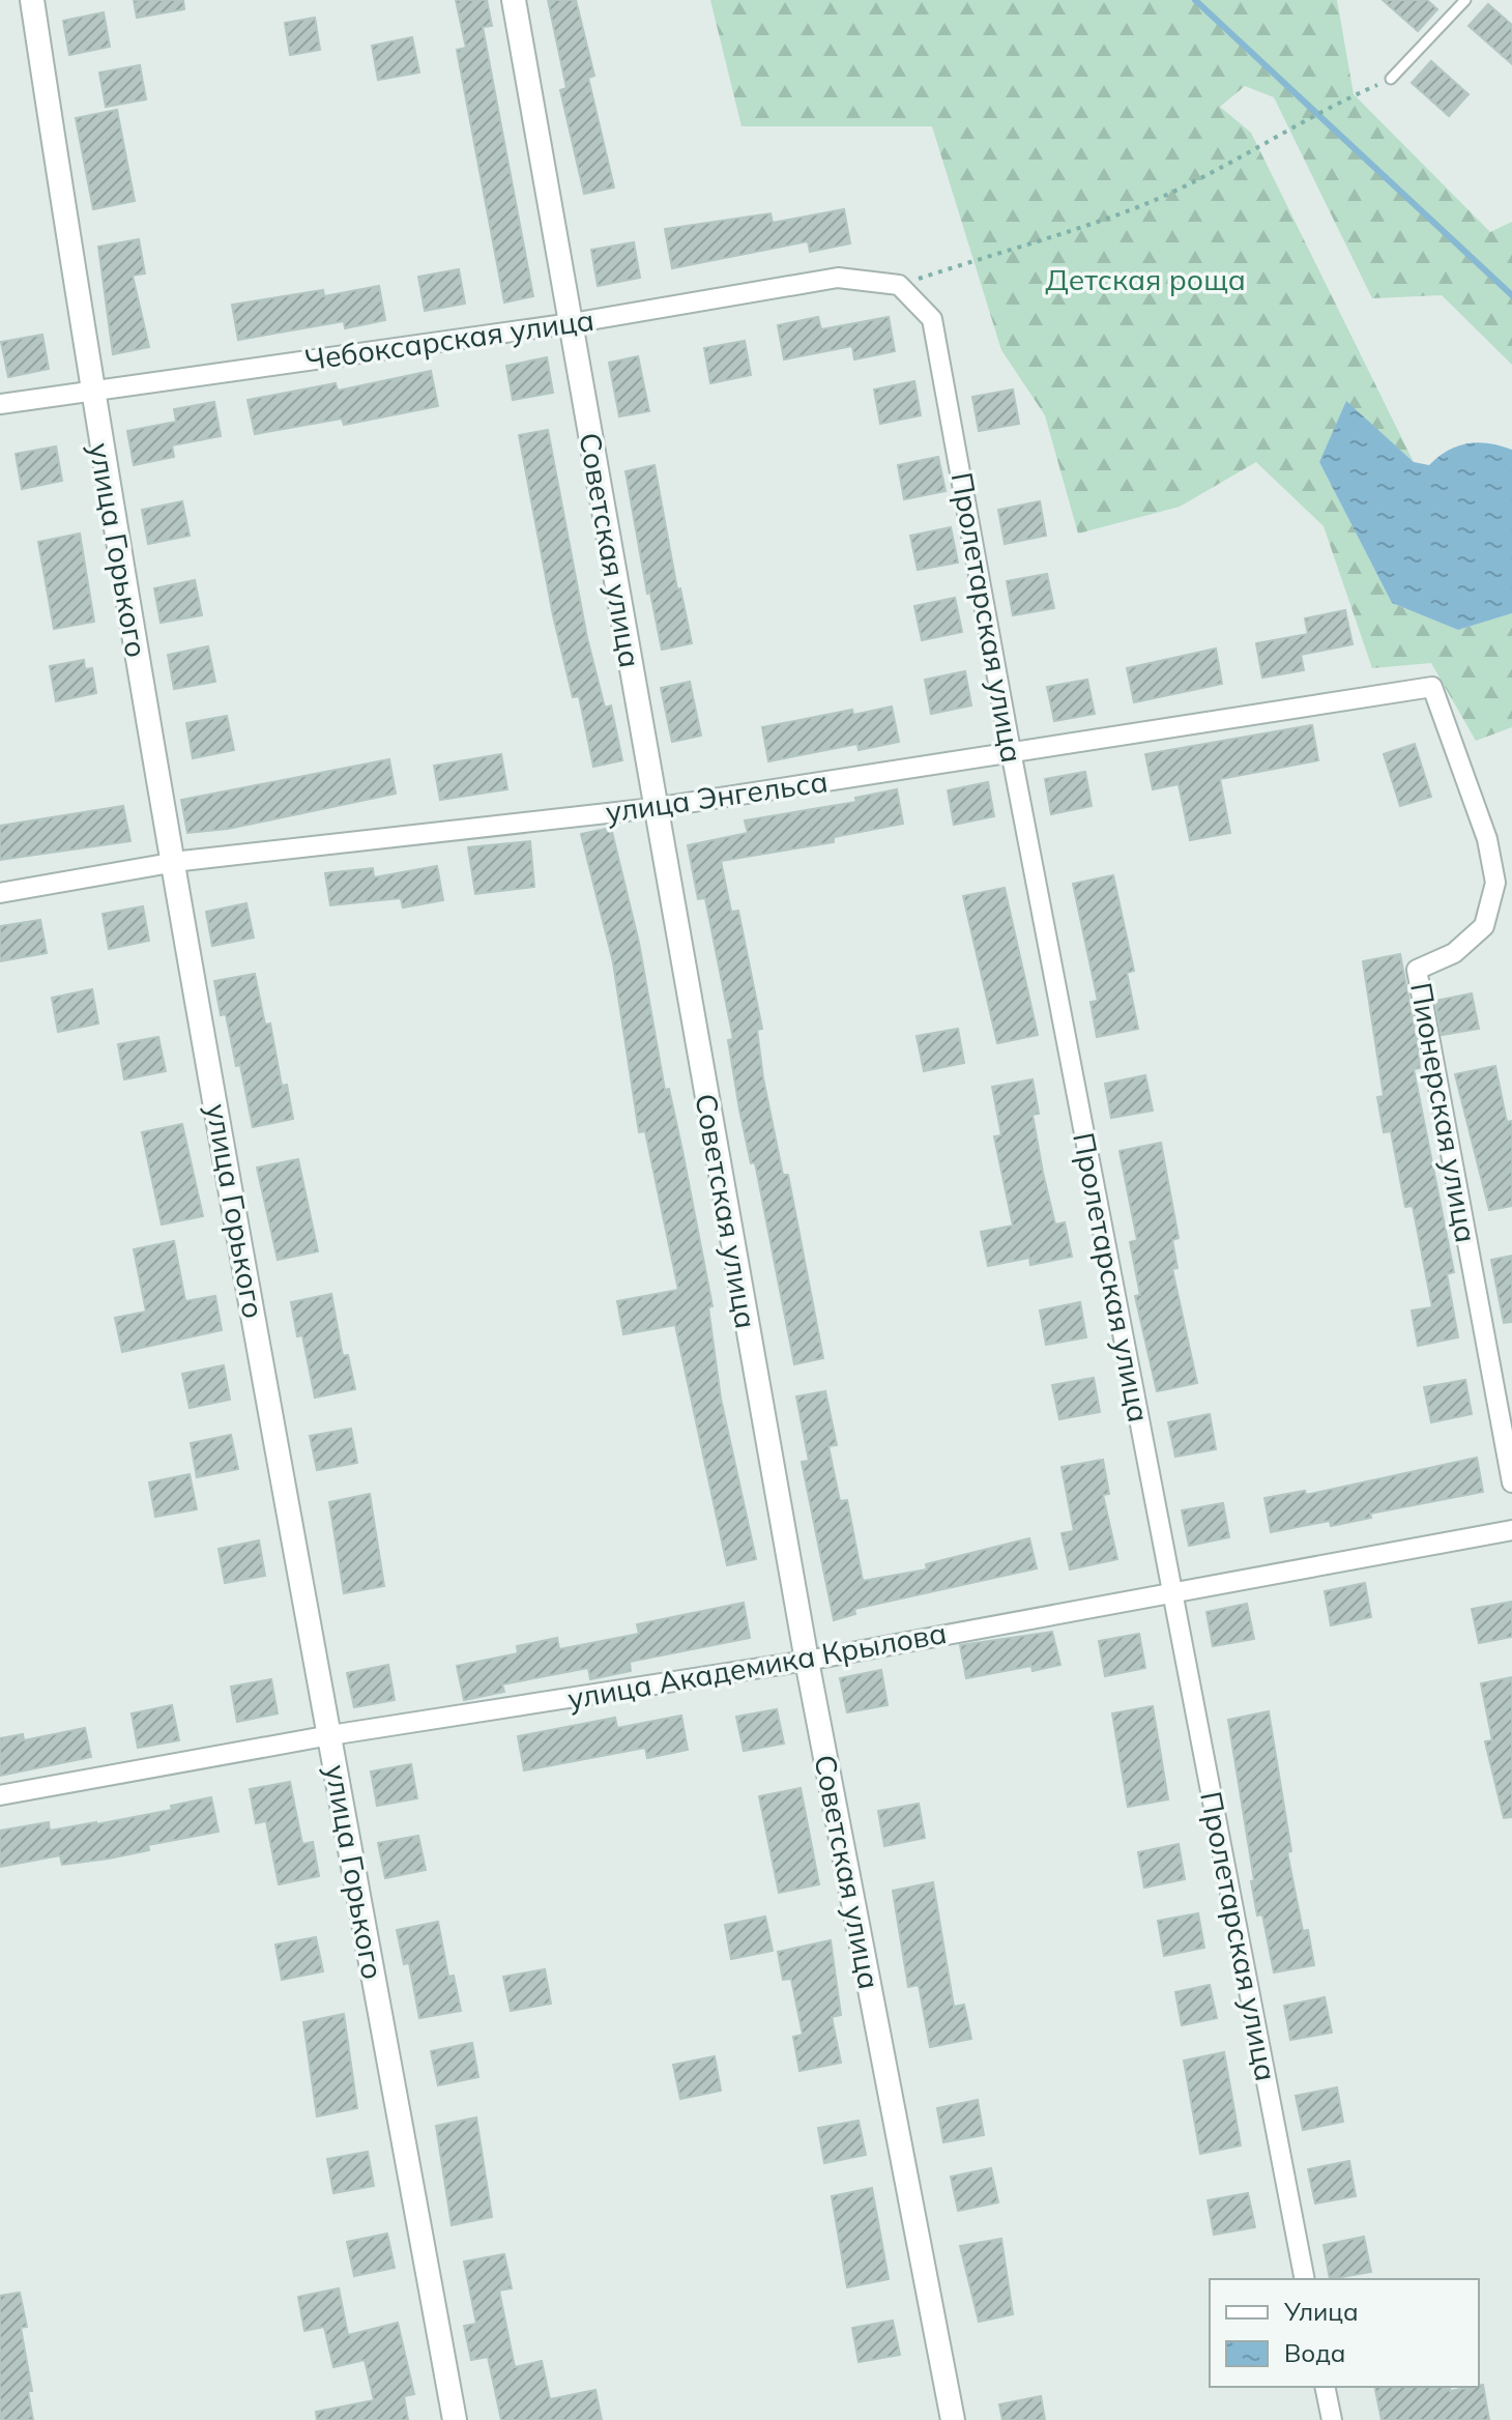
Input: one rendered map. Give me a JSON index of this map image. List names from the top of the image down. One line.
{"streets":{"street":["Чебоксарская улица","улица Горького","Советская улица","Пролетарская улица","улица Энгельса","Пионерская улица","улица Академика Крылова"]},"crossings":[["Чебоксарская улица","улица Горького"],["Чебоксарская улица","Советская улица"],["Чебоксарская улица","Пролетарская улица"],["улица Горького","улица Энгельса"],["улица Горького","улица Академика Крылова"],["Советская улица","улица Энгельса"],["Советская улица","улица Академика Крылова"],["Пролетарская улица","улица Энгельса"],["Пролетарская улица","улица Академика Крылова"],["улица Энгельса","Пионерская улица"]],"parks":["Детская роща"],"legend":["Улица","Вода"]}
